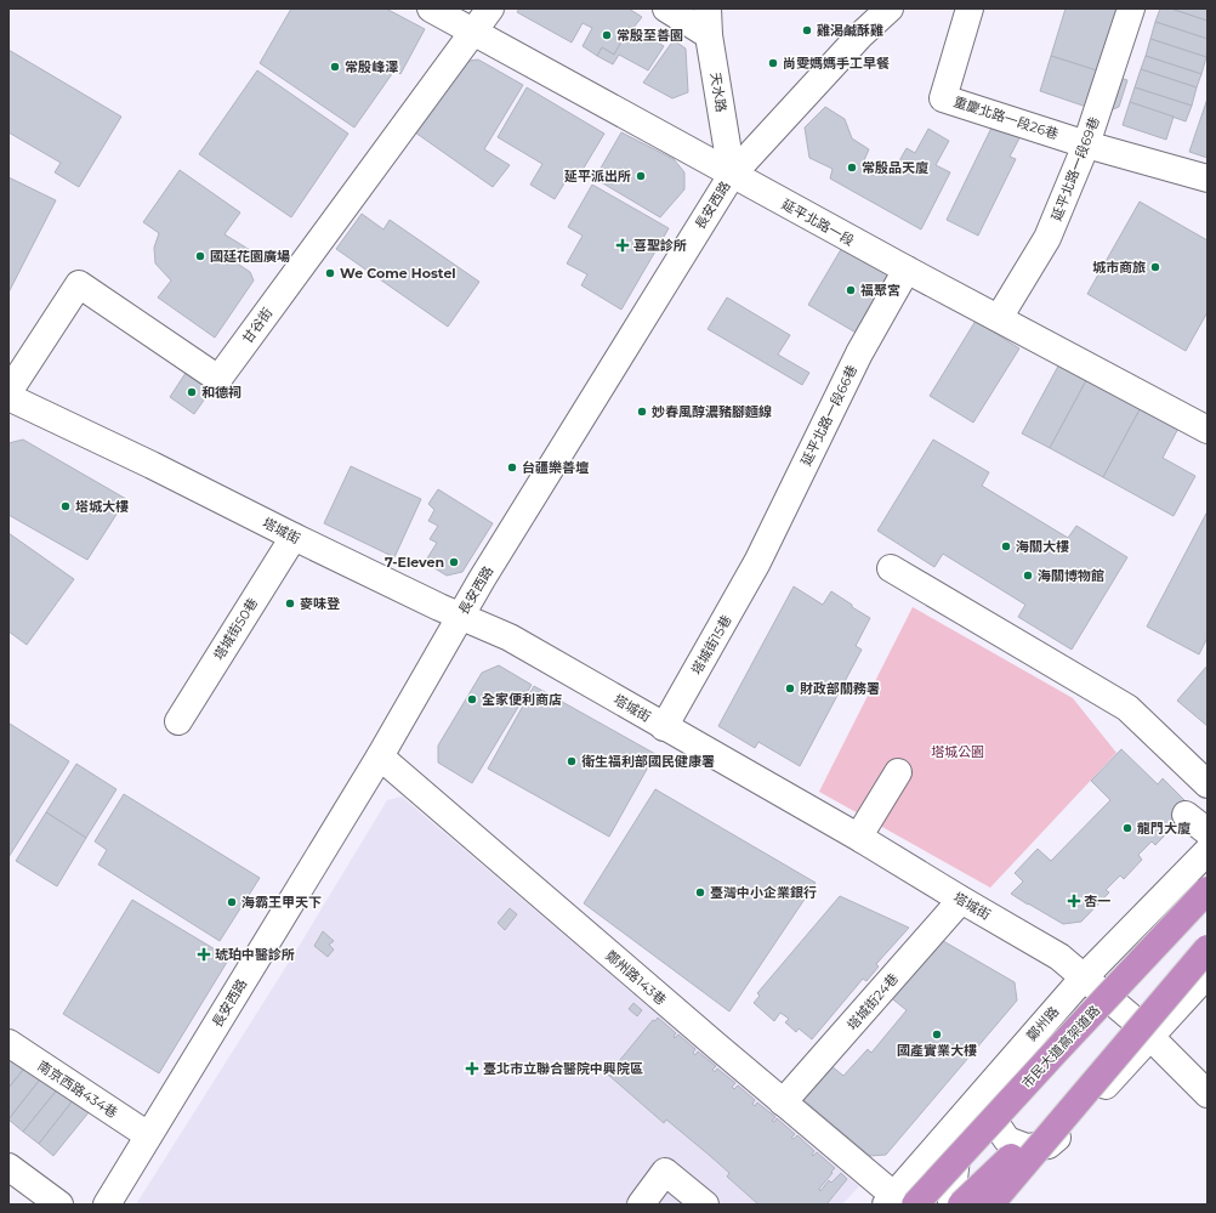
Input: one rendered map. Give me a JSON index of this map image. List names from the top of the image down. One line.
{"streets":{"highway":["市民大道高架道路"],"street":["天水路","重慶北路一段26巷","延平北路一段69巷","長安西路","延平北路一段","甘谷街","延平北路一段66巷","塔城街","塔城街50巷","塔城街15巷","鄭州路143巷","塔城街24巷","鄭州路","南京西路434巷"]},"crossings":[["天水路","長安西路"],["天水路","延平北路一段"],["重慶北路一段26巷","延平北路一段69巷"],["延平北路一段69巷","延平北路一段"],["長安西路","延平北路一段"],["長安西路","塔城街"],["長安西路","鄭州路143巷"],["長安西路","南京西路434巷"],["延平北路一段","甘谷街"],["延平北路一段","延平北路一段66巷"],["延平北路一段66巷","塔城街15巷"],["塔城街","塔城街50巷"],["塔城街","塔城街15巷"],["塔城街","塔城街24巷"],["塔城街","鄭州路"],["鄭州路143巷","塔城街24巷"],["鄭州路143巷","鄭州路"],["鄭州路143巷","市民大道高架道路"],["鄭州路","市民大道高架道路"]],"parks":["塔城公園"],"places":{"other":["雞渴鹹酥雞","常殷至善園","尚雯媽媽手工早餐","常殷峰澤","常殷品天廈","延平派出所","國廷花園廣場","城市商旅","We Come Hostel","福聚宮","和德祠","妙春風醇濃豬腳麵線","台疆樂善壇","塔城大樓","海關大樓","7-Eleven","海關博物館","麥味登","財政部關務署","全家便利商店","衛生福利部國民健康署","龍門大廈","臺灣中小企業銀行","海霸王甲天下","國產實業大樓"],"health":["喜聖診所","杏一","琥珀中醫診所","臺北市立聯合醫院中興院區"]}}
